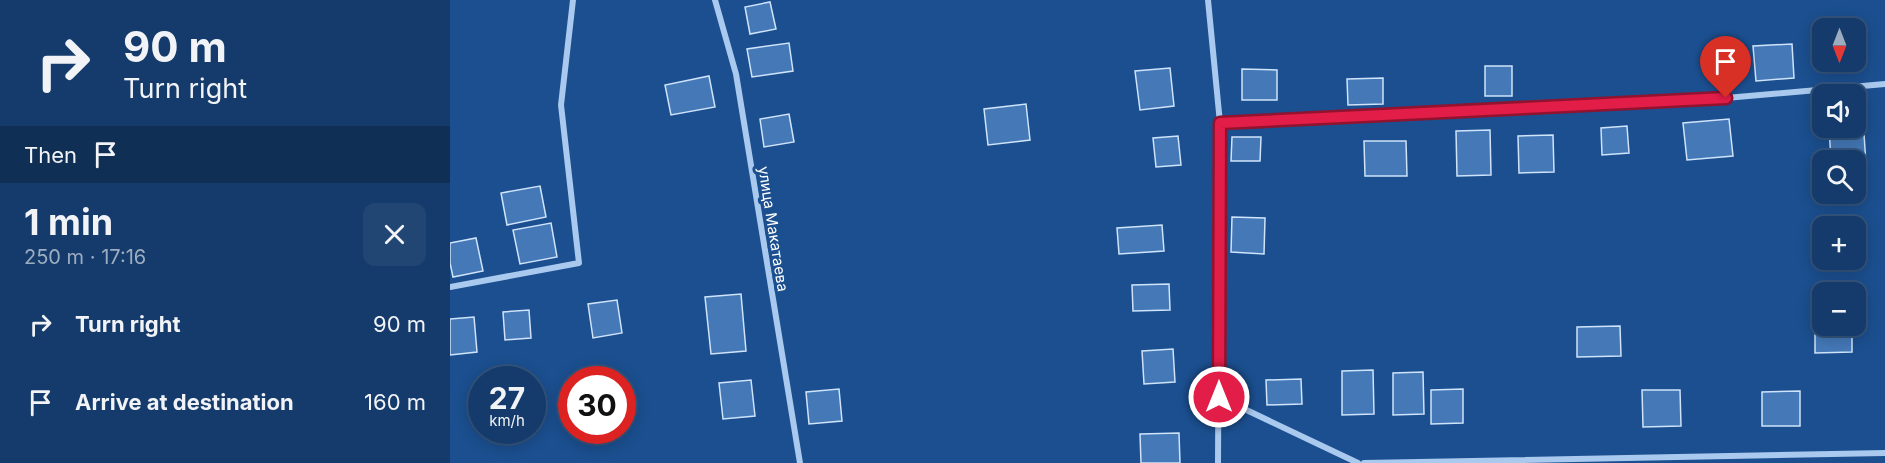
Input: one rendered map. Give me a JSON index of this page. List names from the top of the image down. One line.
{"streets":{"street":["улица Макатаева"]},"north":"bottom","page":{"turn":["90 m","Turn right"],"map_buttons":["+","−"],"then":"Then","heading":["1 min","250 m · 17:16"],"list":[{"name":"Turn right","value":"90 m"},{"name":"Arrive at destination","value":"160 m"}],"speed":"27 km/h","limit":"30"}}
